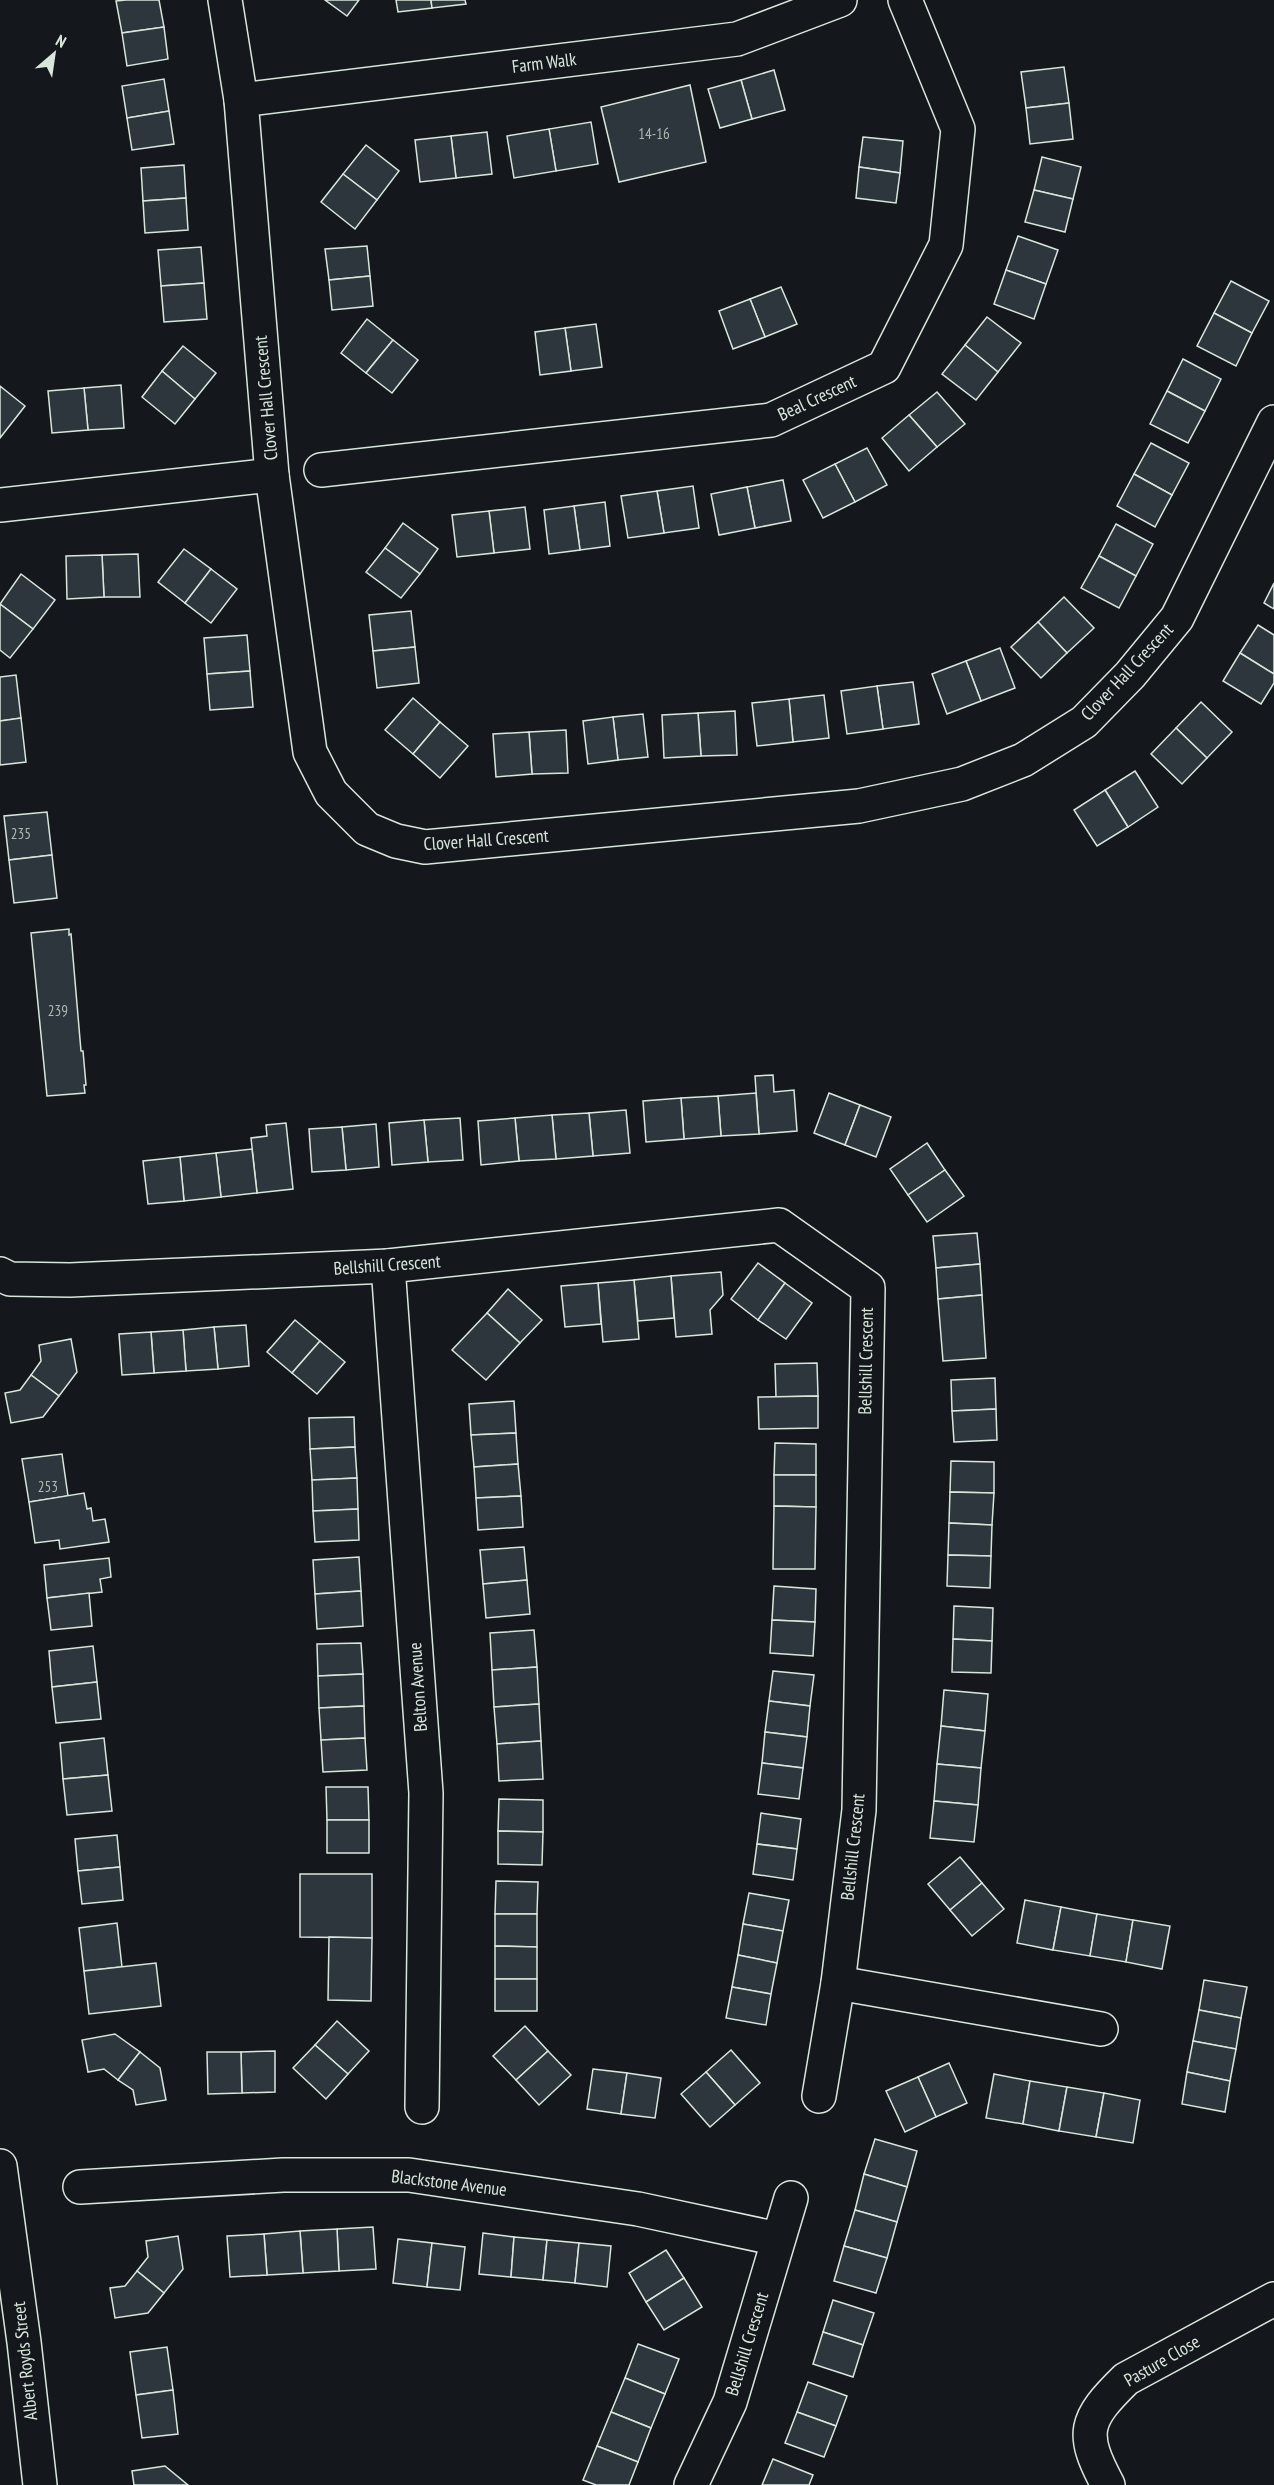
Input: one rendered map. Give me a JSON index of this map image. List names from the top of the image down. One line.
{"streets":{"street":["Farm Walk","Clover Hall Crescent","Beal Crescent","Bellshill Crescent","Belton Avenue","Blackstone Avenue","Albert Royds Street","Pasture Close"]},"crossings":[["Farm Walk","Clover Hall Crescent"],["Bellshill Crescent","Belton Avenue"],["Bellshill Crescent","Blackstone Avenue"]],"house_numbers":["14-16","235","239","253"],"north":"top right"}
